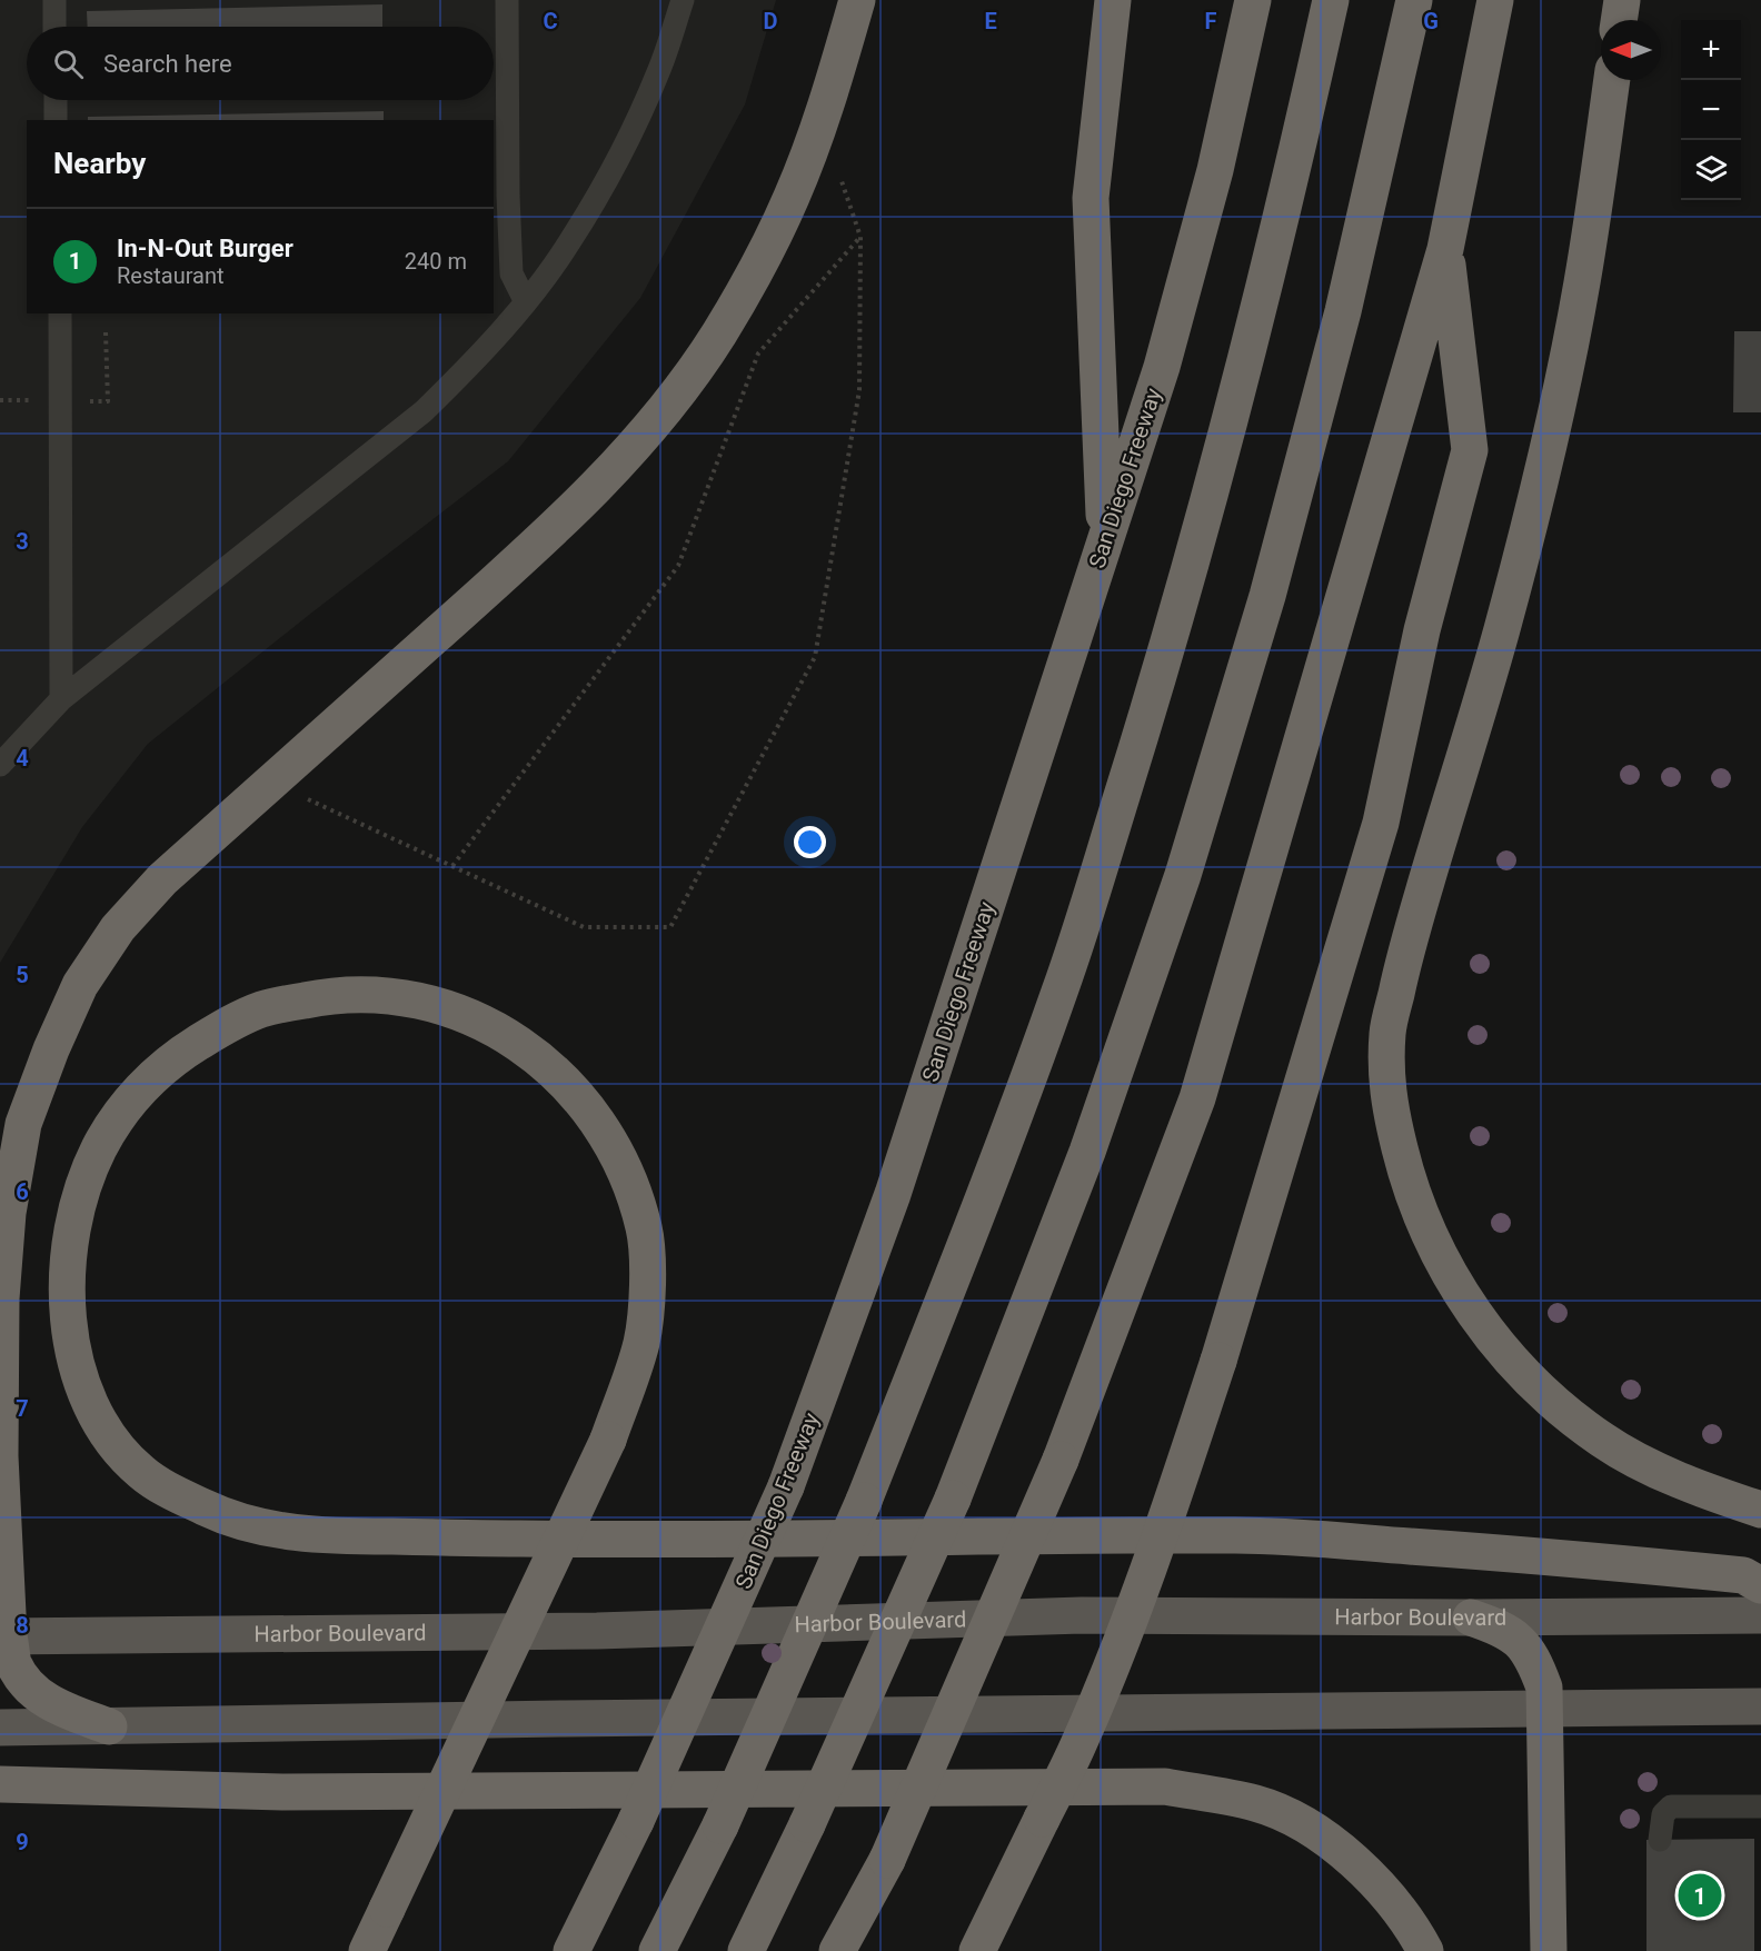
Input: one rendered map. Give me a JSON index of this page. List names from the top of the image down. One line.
{"streets":{"highway":["San Diego Freeway"],"main road":["Harbor Boulevard"]},"north":"left","page":{"map_buttons":["+","−"],"search":"Search here","heading":"Nearby","list":[{"mark":"1","name":"In-N-Out Burger","note":"Restaurant","value":"240 m"}],"pins":"1"},"grid":{"columns":["C","D","E","F","G"],"rows":["3","4","5","6","7","8","9"]}}
